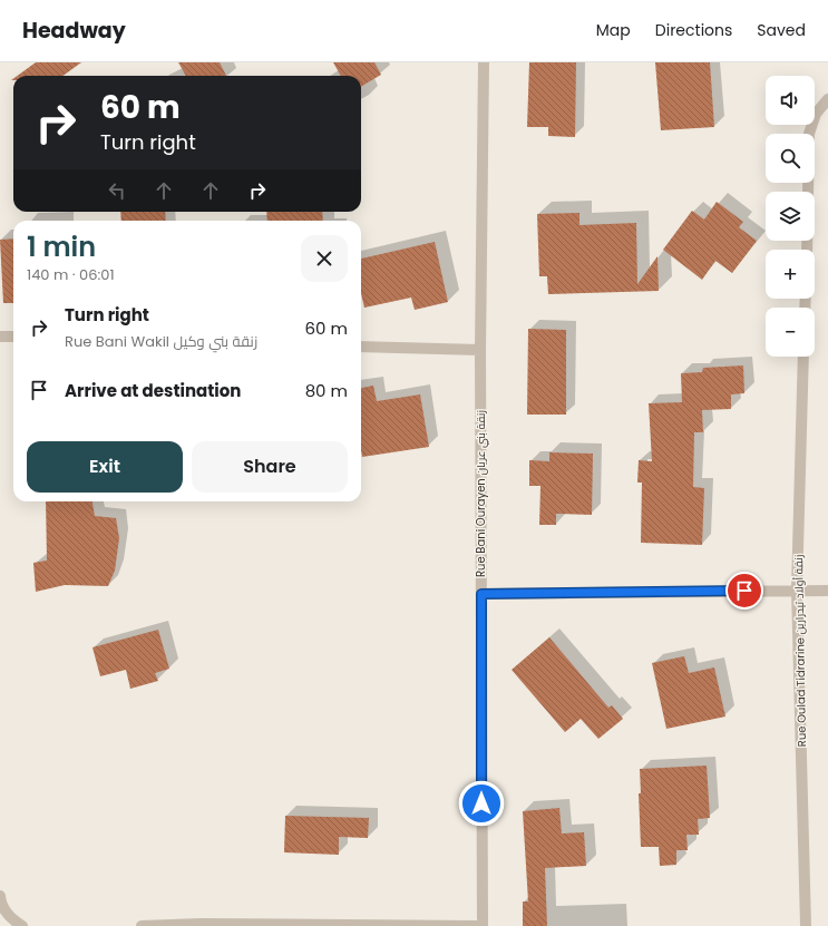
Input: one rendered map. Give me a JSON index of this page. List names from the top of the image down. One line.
{"streets":{"street":["Rue Bani Ourayen زنقة بني عريان","Rue Oulad Tidrarine زنقة أولاد تيدرارين"]},"page":{"header":"Headway","nav":["Map","Directions","Saved"],"map_buttons":["+","−"],"turn":["60 m","Turn right"],"heading":["1 min","140 m · 06:01"],"list":[{"name":"Turn right","note":"Rue Bani Wakil زنقة بني وكيل","value":"60 m"},{"name":"Arrive at destination","value":"80 m"}],"buttons":["Exit","Share"]}}
